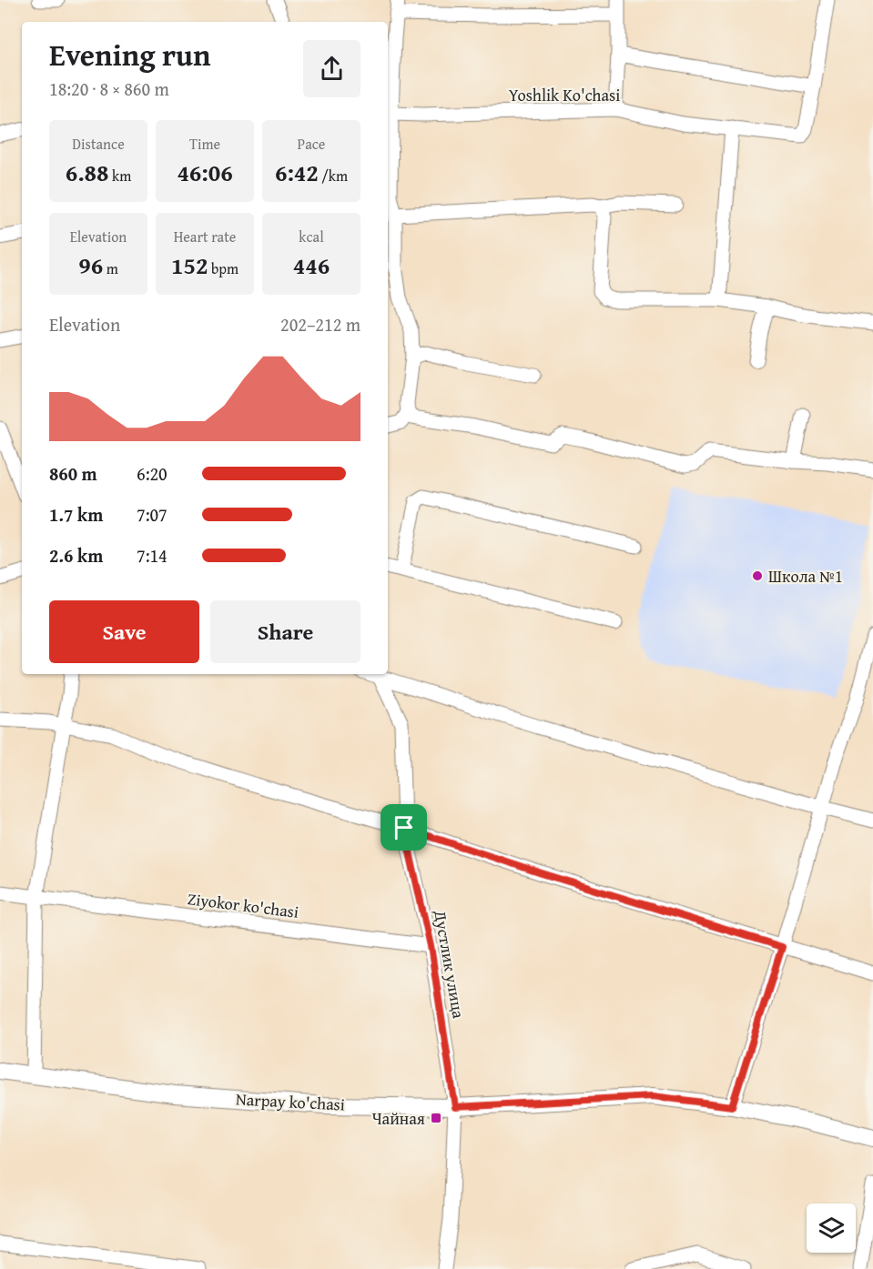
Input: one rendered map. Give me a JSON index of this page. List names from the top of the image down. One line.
{"streets":{"main road":["Narpay ko'chasi"],"street":["Yoshlik Ko'chasi","Ziyokor ko'chasi","Дустлик улица"]},"crossings":[["Ziyokor ko'chasi","Дустлик улица"],["Дустлик улица","Narpay ko'chasi"]],"places":{"other":["Школа №1"],"transit":["Чайная"]},"page":{"heading":["Evening run","18:20 · 8 × 860 m"],"stats":[["Distance","6.88 km"],["Time","46:06"],["Pace","6:42 /km"],["Elevation","96 m"],["Heart rate","152 bpm"],["kcal","446"]],"chart":["Elevation","202–212 m"],"list":[{"name":"860 m","note":"6:20"},{"name":"1.7 km","note":"7:07"},{"name":"2.6 km","note":"7:14"}],"buttons":["Save","Share"]}}
